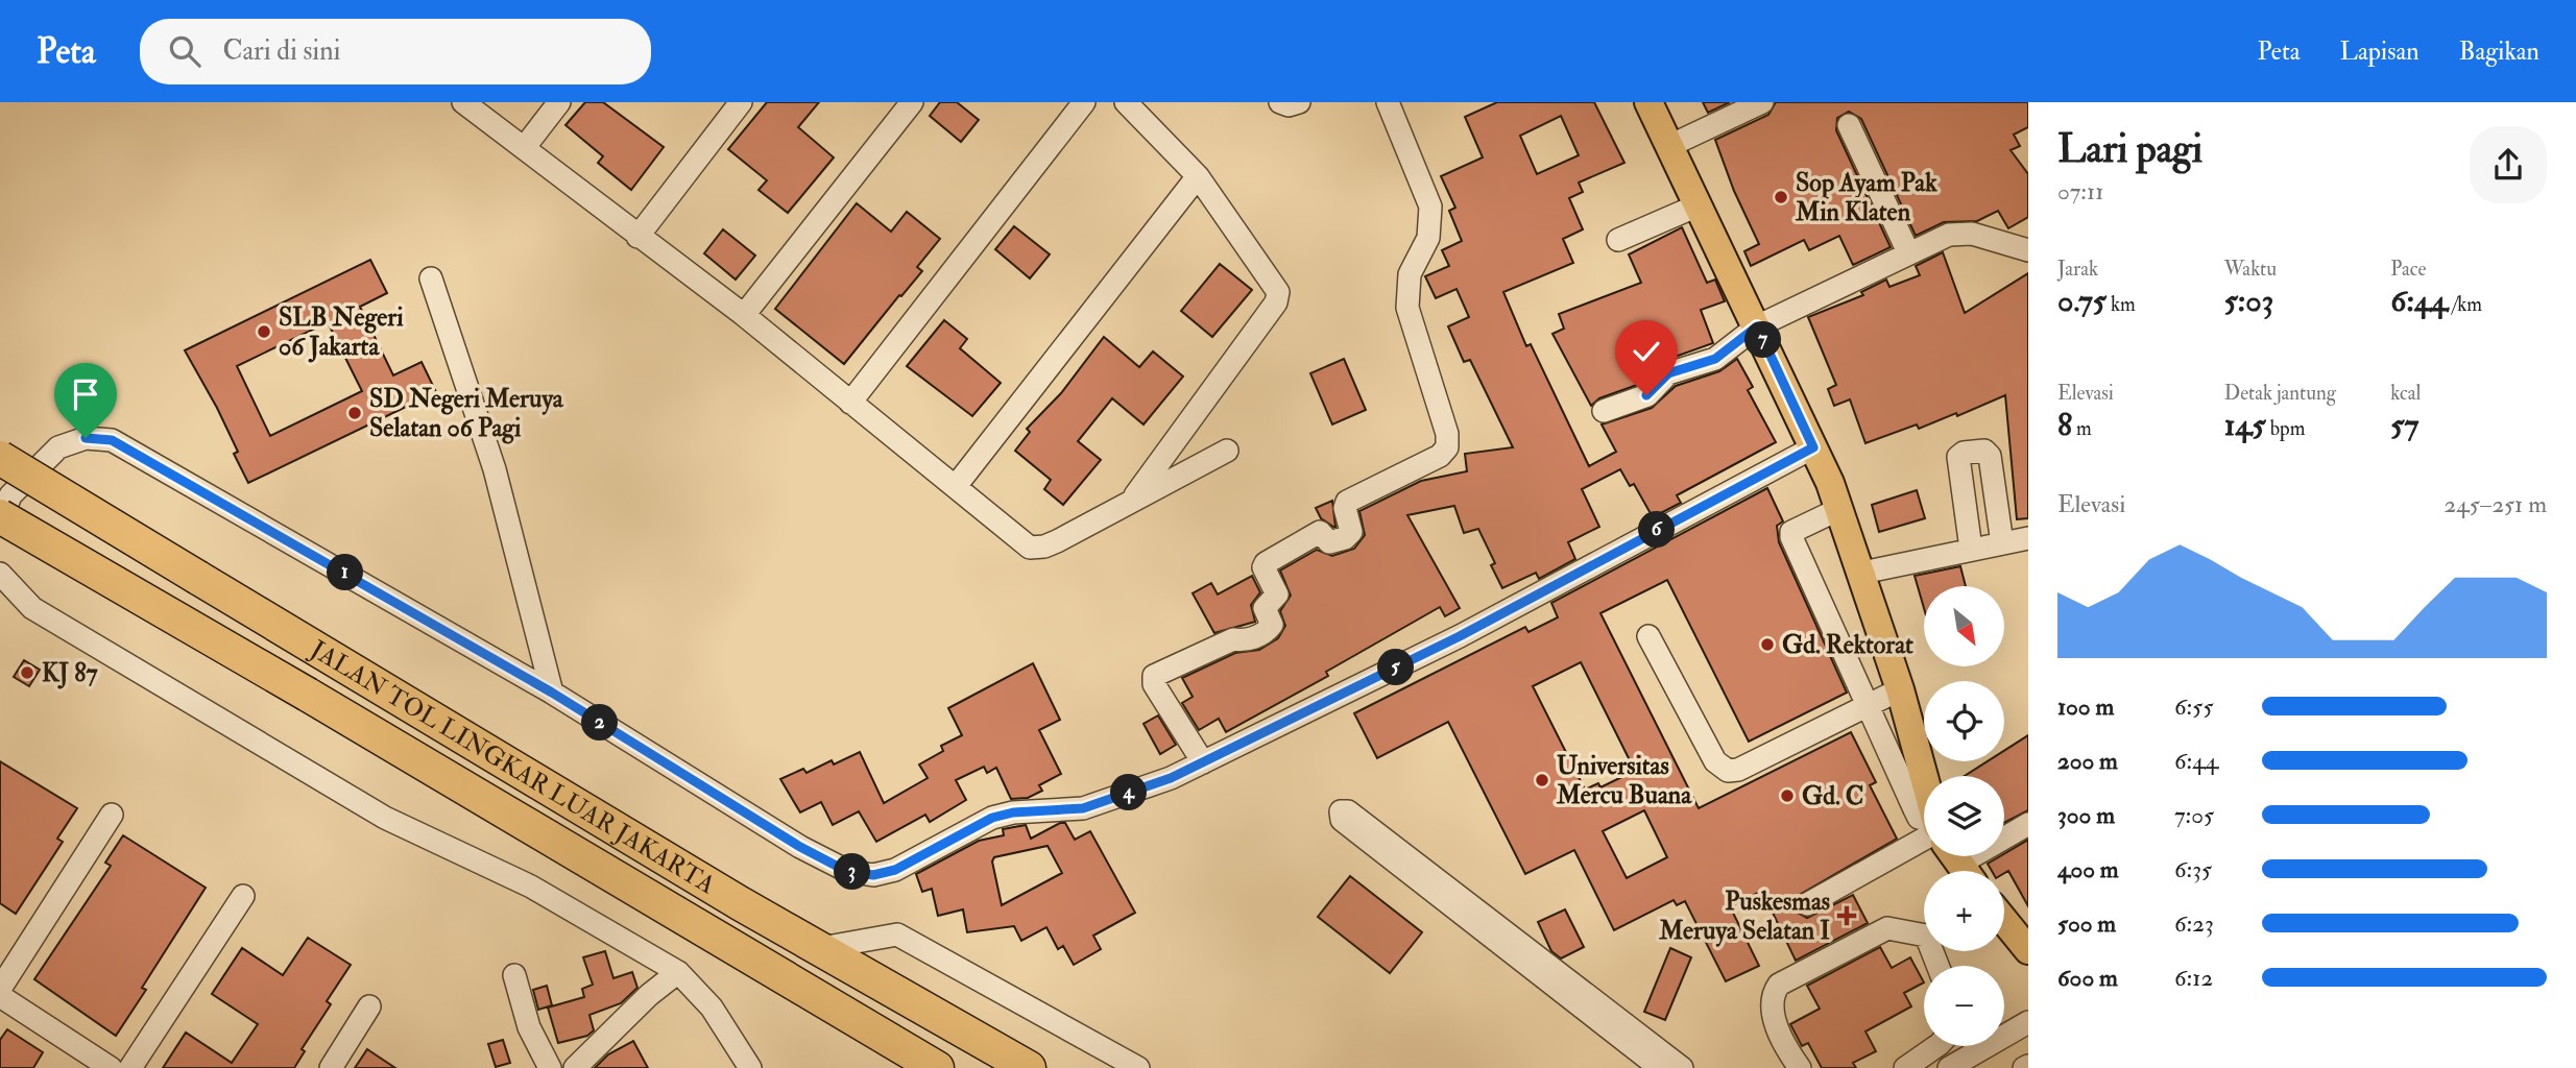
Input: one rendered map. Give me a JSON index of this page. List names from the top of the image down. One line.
{"streets":{"highway":["JALAN TOL LINGKAR LUAR JAKARTA"]},"places":{"other":["Sop Ayam Pak Min Klaten","SLB Negeri 06 Jakarta","SD Negeri Meruya Selatan 06 Pagi","Gd. Rektorat","KJ 87","Universitas Mercu Buana","Gd. C"],"health":["Puskesmas Meruya Selatan I"]},"north":"bottom right","page":{"header":"Peta","search":"Cari di sini","nav":["Peta","Lapisan","Bagikan"],"heading":["Lari pagi","07:11"],"stats":[["Jarak","0.75 km"],["Waktu","5:03"],["Pace","6:44 /km"],["Elevasi","8 m"],["Detak jantung","145 bpm"],["kcal","57"]],"pins":["7","6","1","5","2","4","3"],"chart":["Elevasi","245–251 m"],"map_buttons":["+","−"],"list":[{"name":"100 m","note":"6:55"},{"name":"200 m","note":"6:44"},{"name":"300 m","note":"7:05"},{"name":"400 m","note":"6:35"},{"name":"500 m","note":"6:23"},{"name":"600 m","note":"6:12"}]}}
